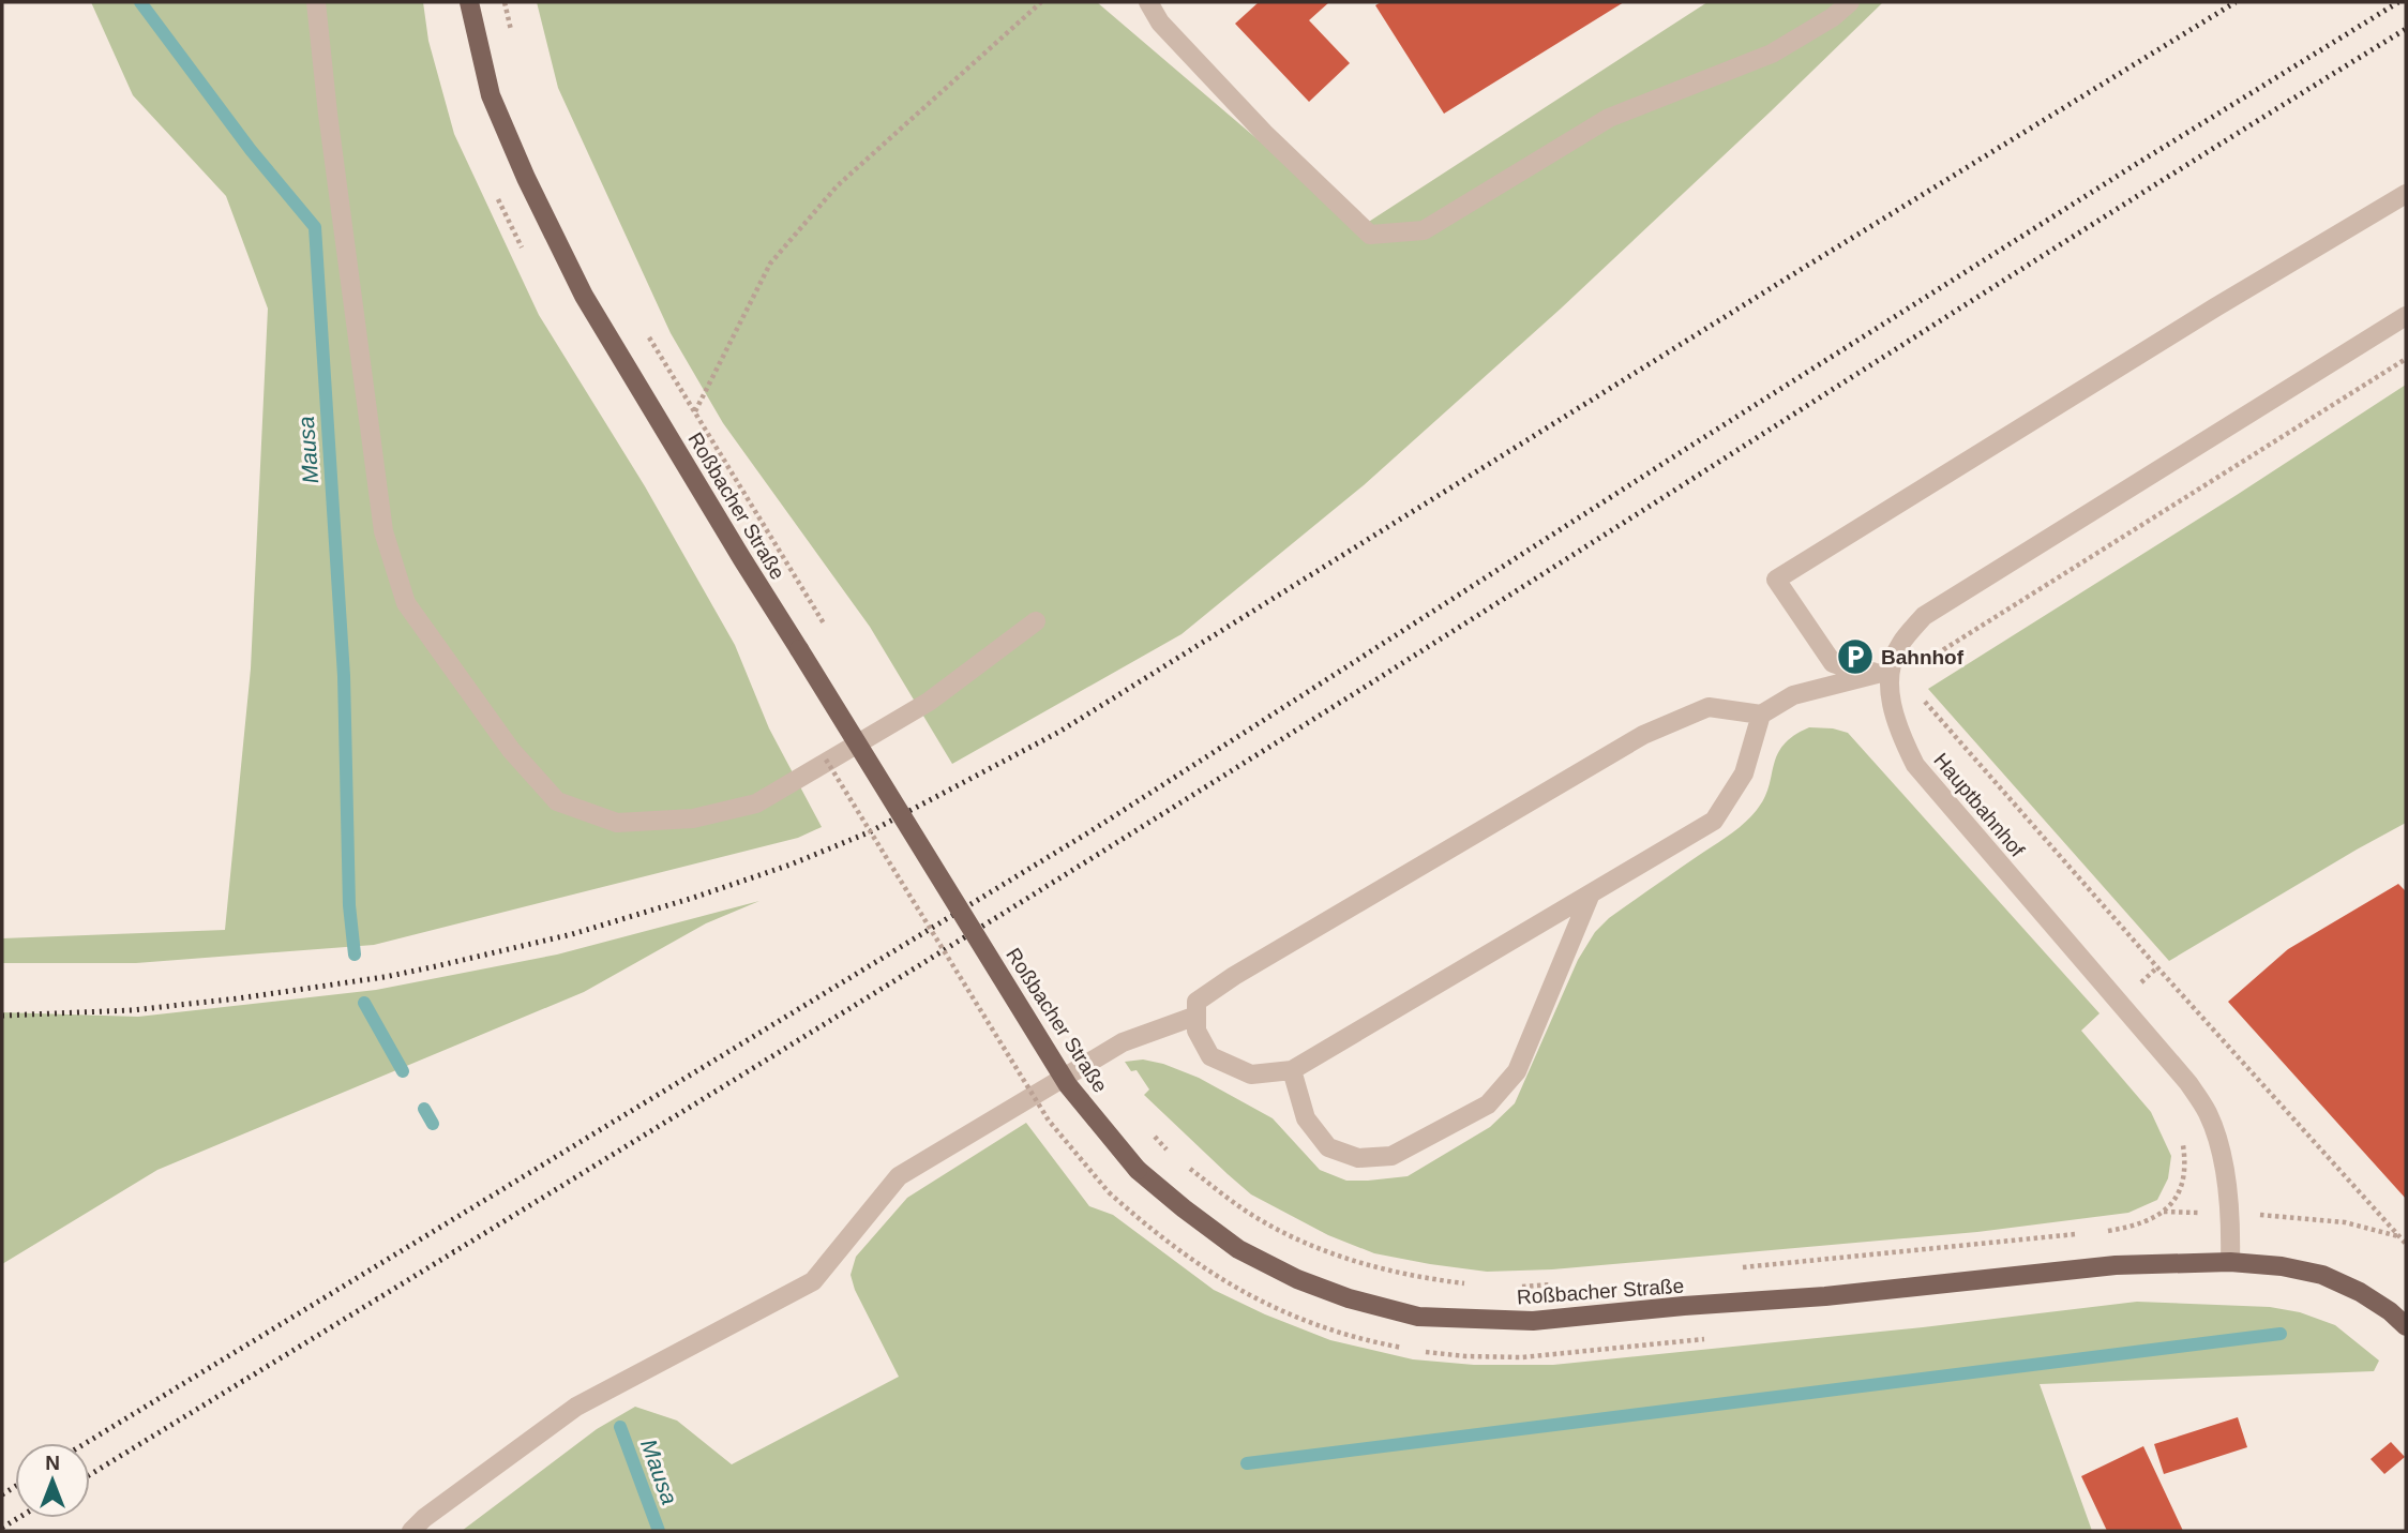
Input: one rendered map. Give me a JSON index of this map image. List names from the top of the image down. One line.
{"streets":{"main road":["Roßbacher Straße"],"street":["Hauptbahnhof"]},"crossings":[["Roßbacher Straße","Hauptbahnhof"]],"water":["Mausa"],"places":{"parking":["Bahnhof"]},"north":"top"}
